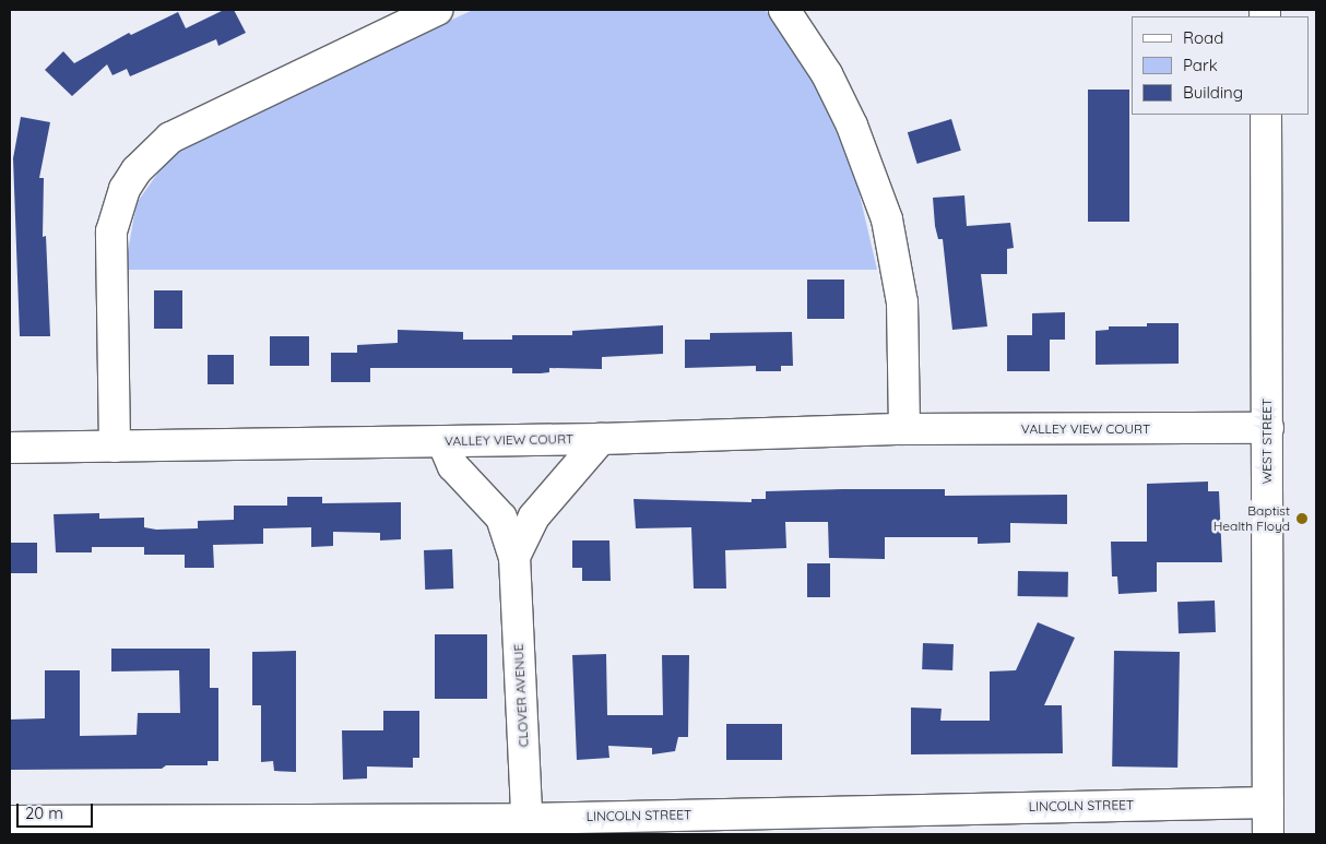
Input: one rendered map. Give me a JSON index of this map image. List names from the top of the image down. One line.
{"streets":{"street":["VALLEY VIEW COURT","WEST STREET","CLOVER AVENUE","LINCOLN STREET"]},"crossings":[["VALLEY VIEW COURT","WEST STREET"],["WEST STREET","LINCOLN STREET"],["CLOVER AVENUE","LINCOLN STREET"]],"places":["Baptist Health Floyd"],"legend":["Road","Park","Building"],"scale_bar":"20 m"}
